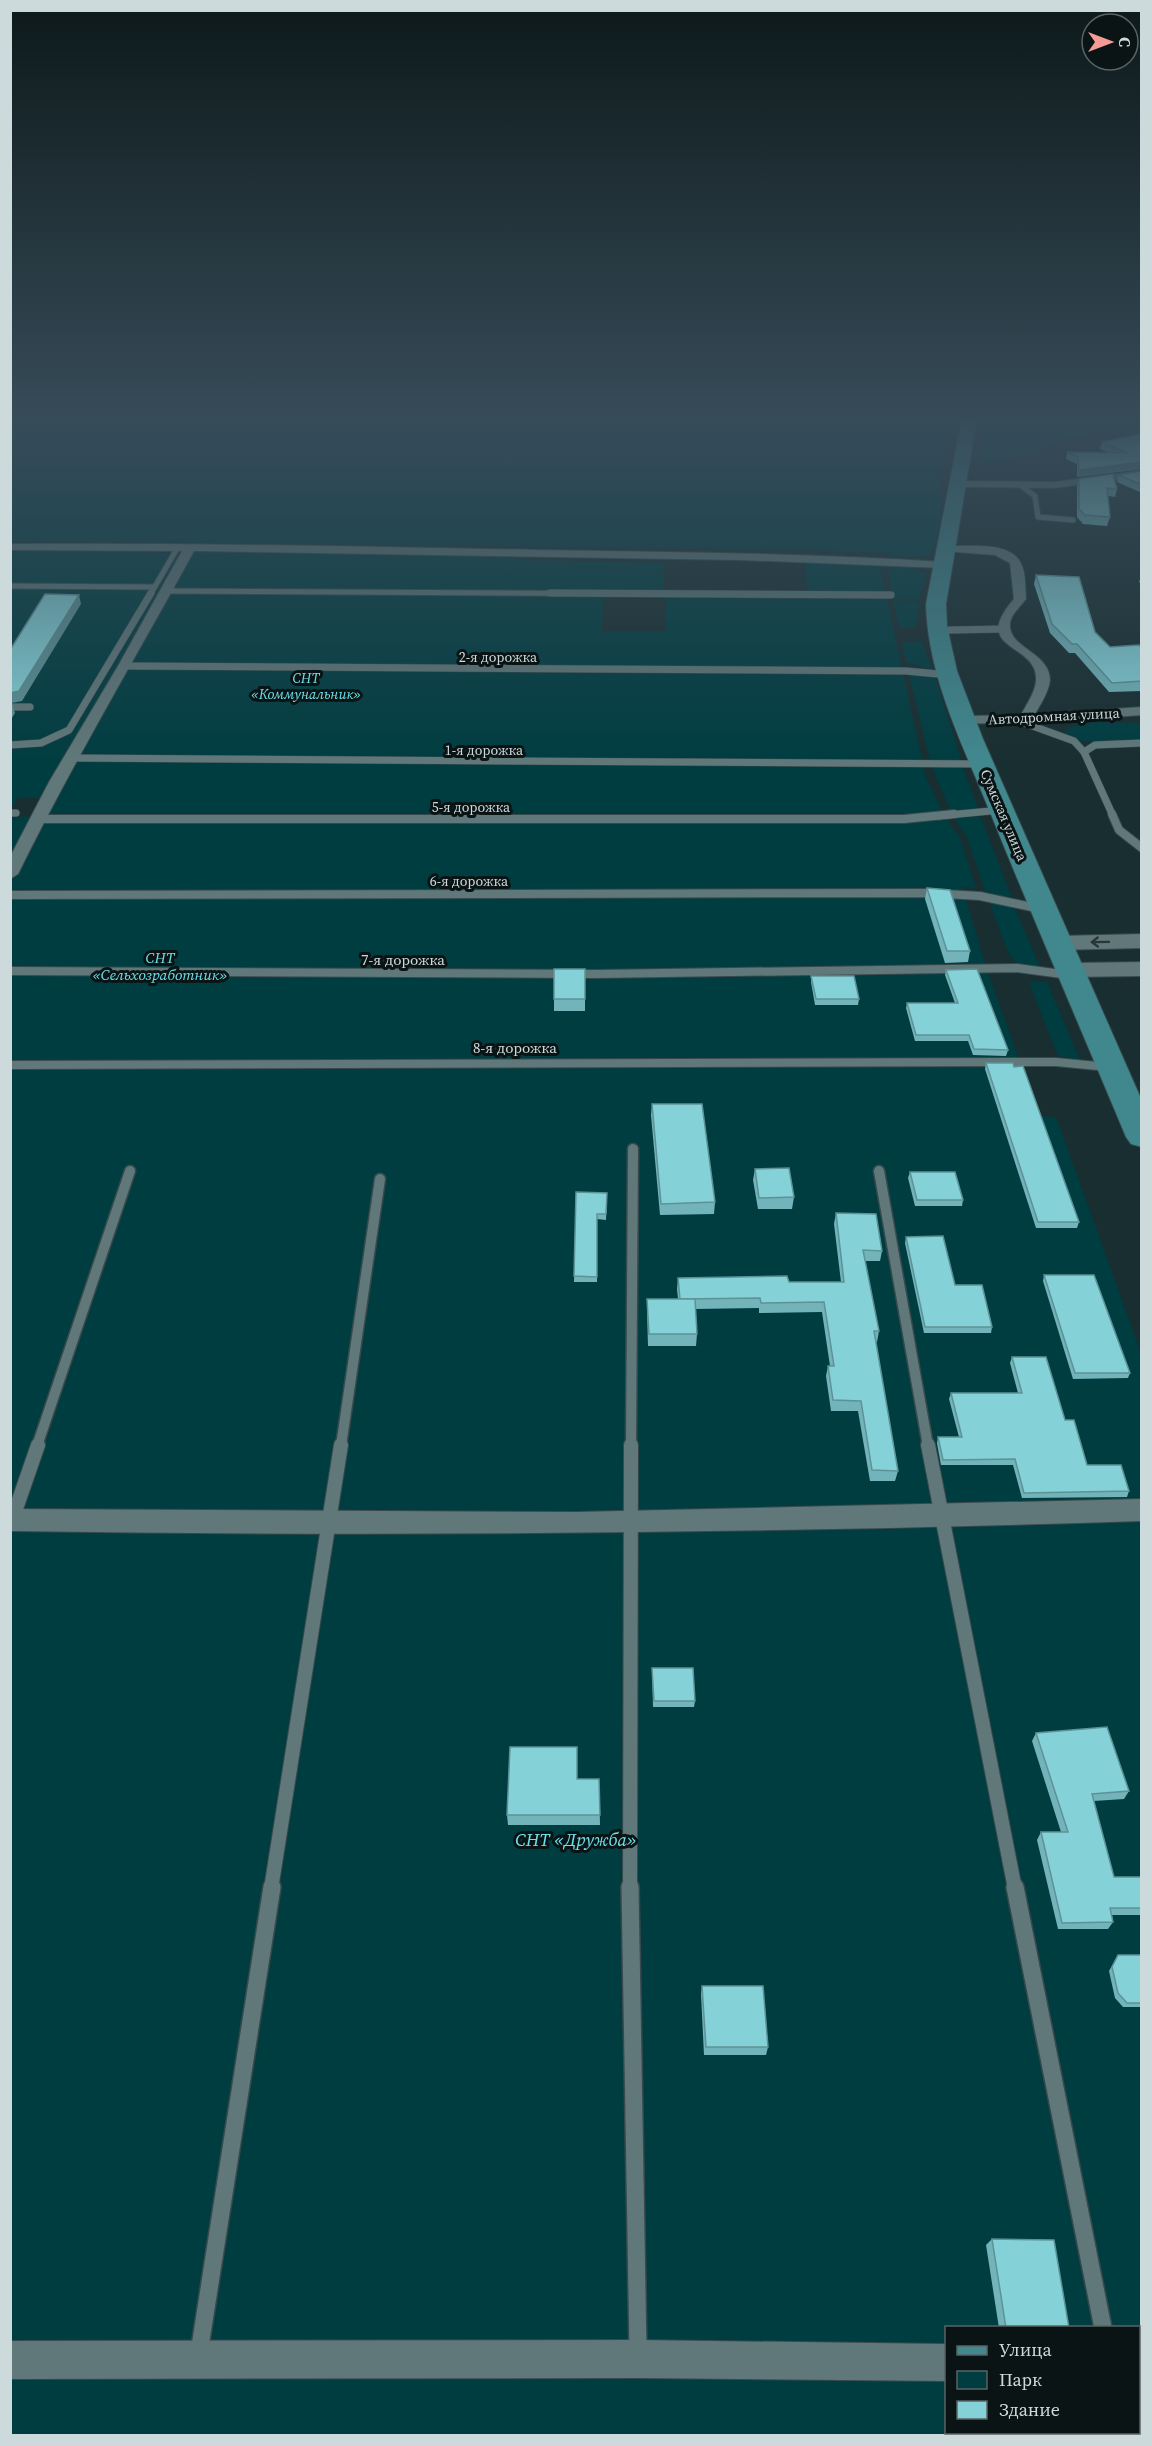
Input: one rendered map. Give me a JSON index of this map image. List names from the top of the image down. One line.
{"streets":{"main road":["Сумская улица"],"street":["Автодромная улица"],"lane":["2-я дорожка","1-я дорожка","5-я дорожка","6-я дорожка","7-я дорожка","8-я дорожка"]},"crossings":[["2-я дорожка","Сумская улица"],["Автодромная улица","Сумская улица"],["1-я дорожка","Сумская улица"],["5-я дорожка","Сумская улица"],["Сумская улица","6-я дорожка"],["Сумская улица","7-я дорожка"],["Сумская улица","8-я дорожка"]],"parks":["СНТ «Коммунальник»","СНТ «Сельхозработник»","СНТ «Дружба»"],"legend":["Улица","Парк","Здание"],"north":"right"}
